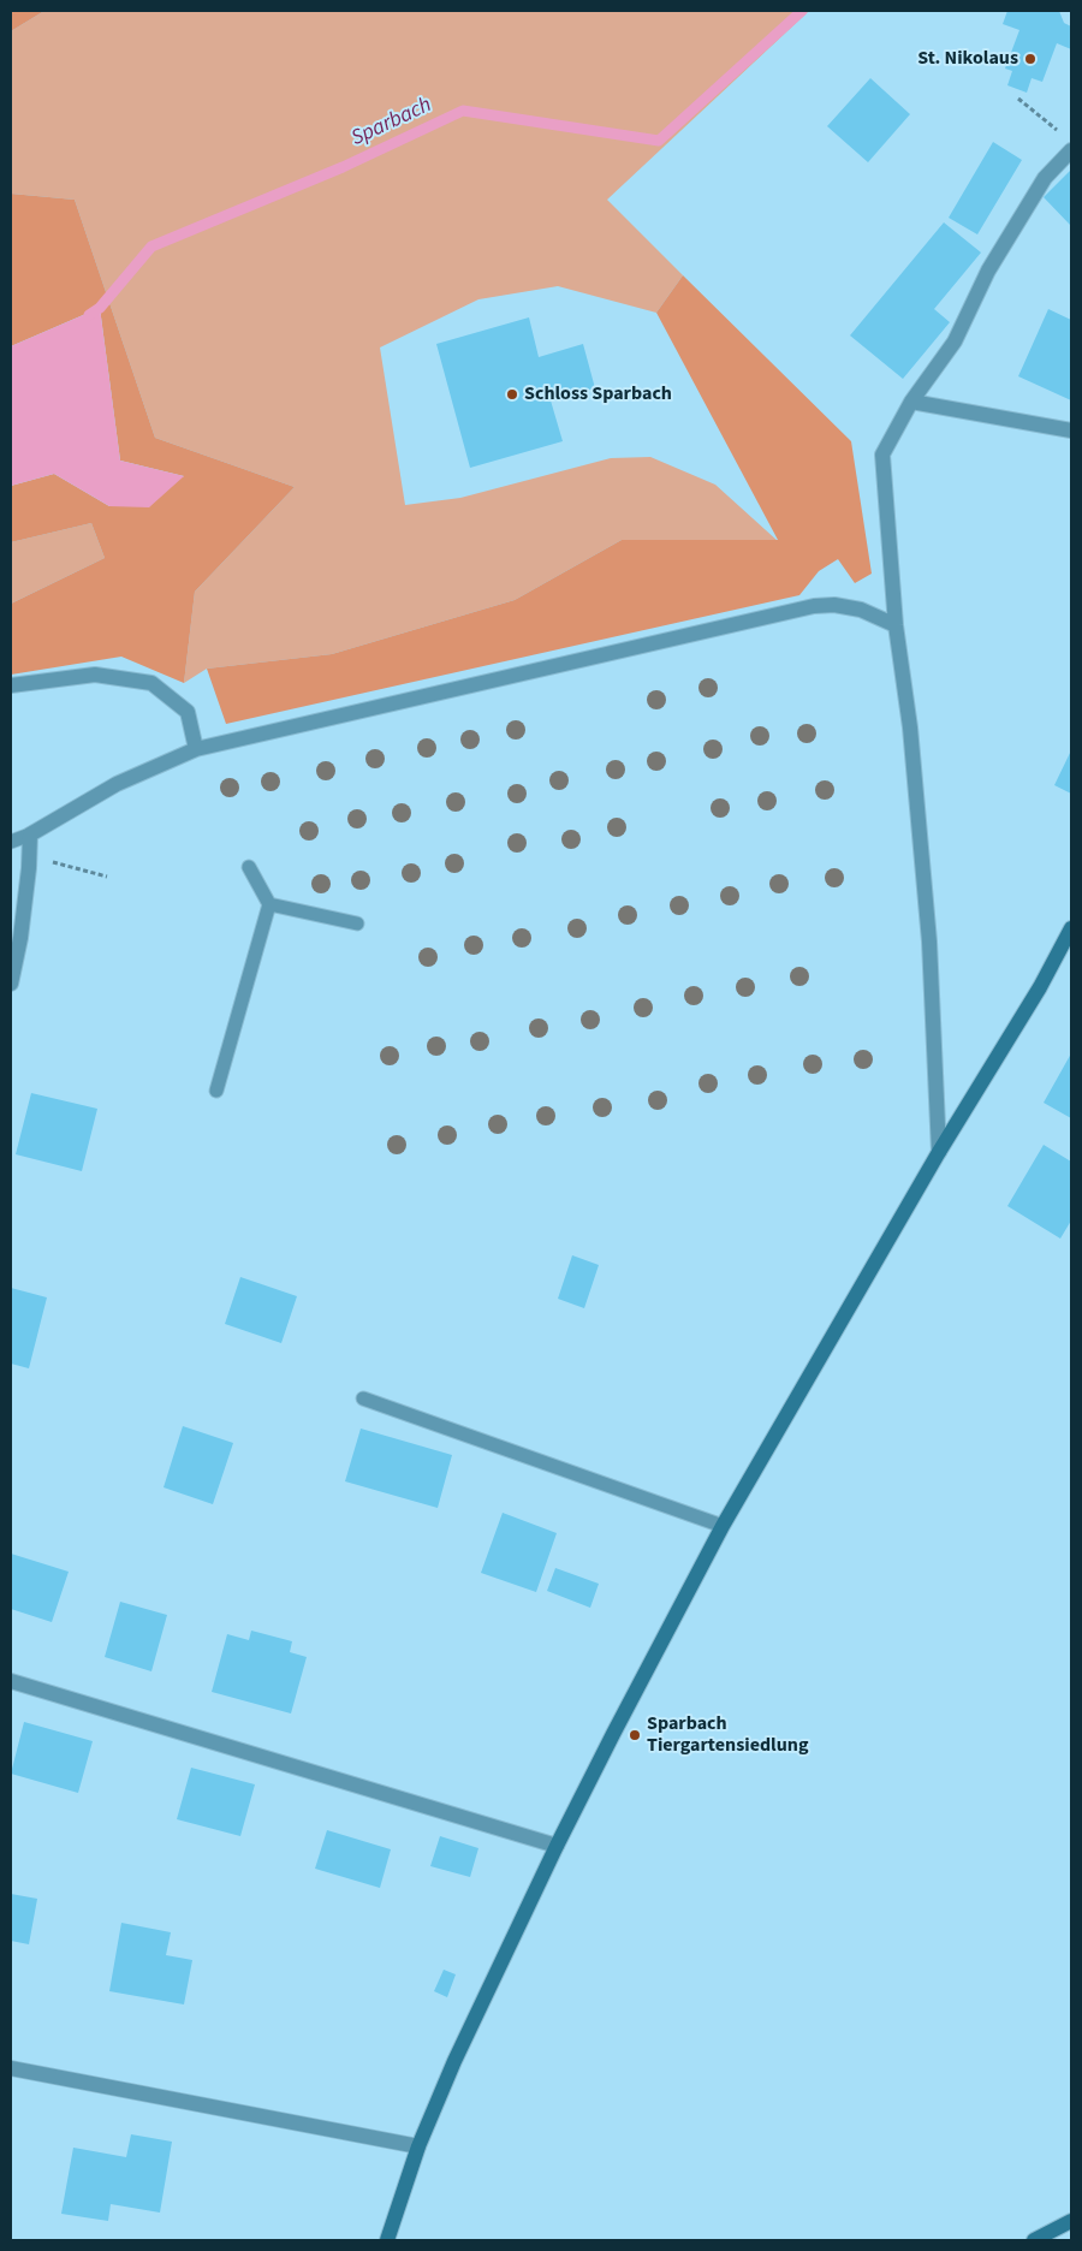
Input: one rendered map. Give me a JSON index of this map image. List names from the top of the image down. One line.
{"water":["Sparbach"],"places":["St. Nikolaus","Schloss Sparbach","Sparbach Tiergartensiedlung"]}
